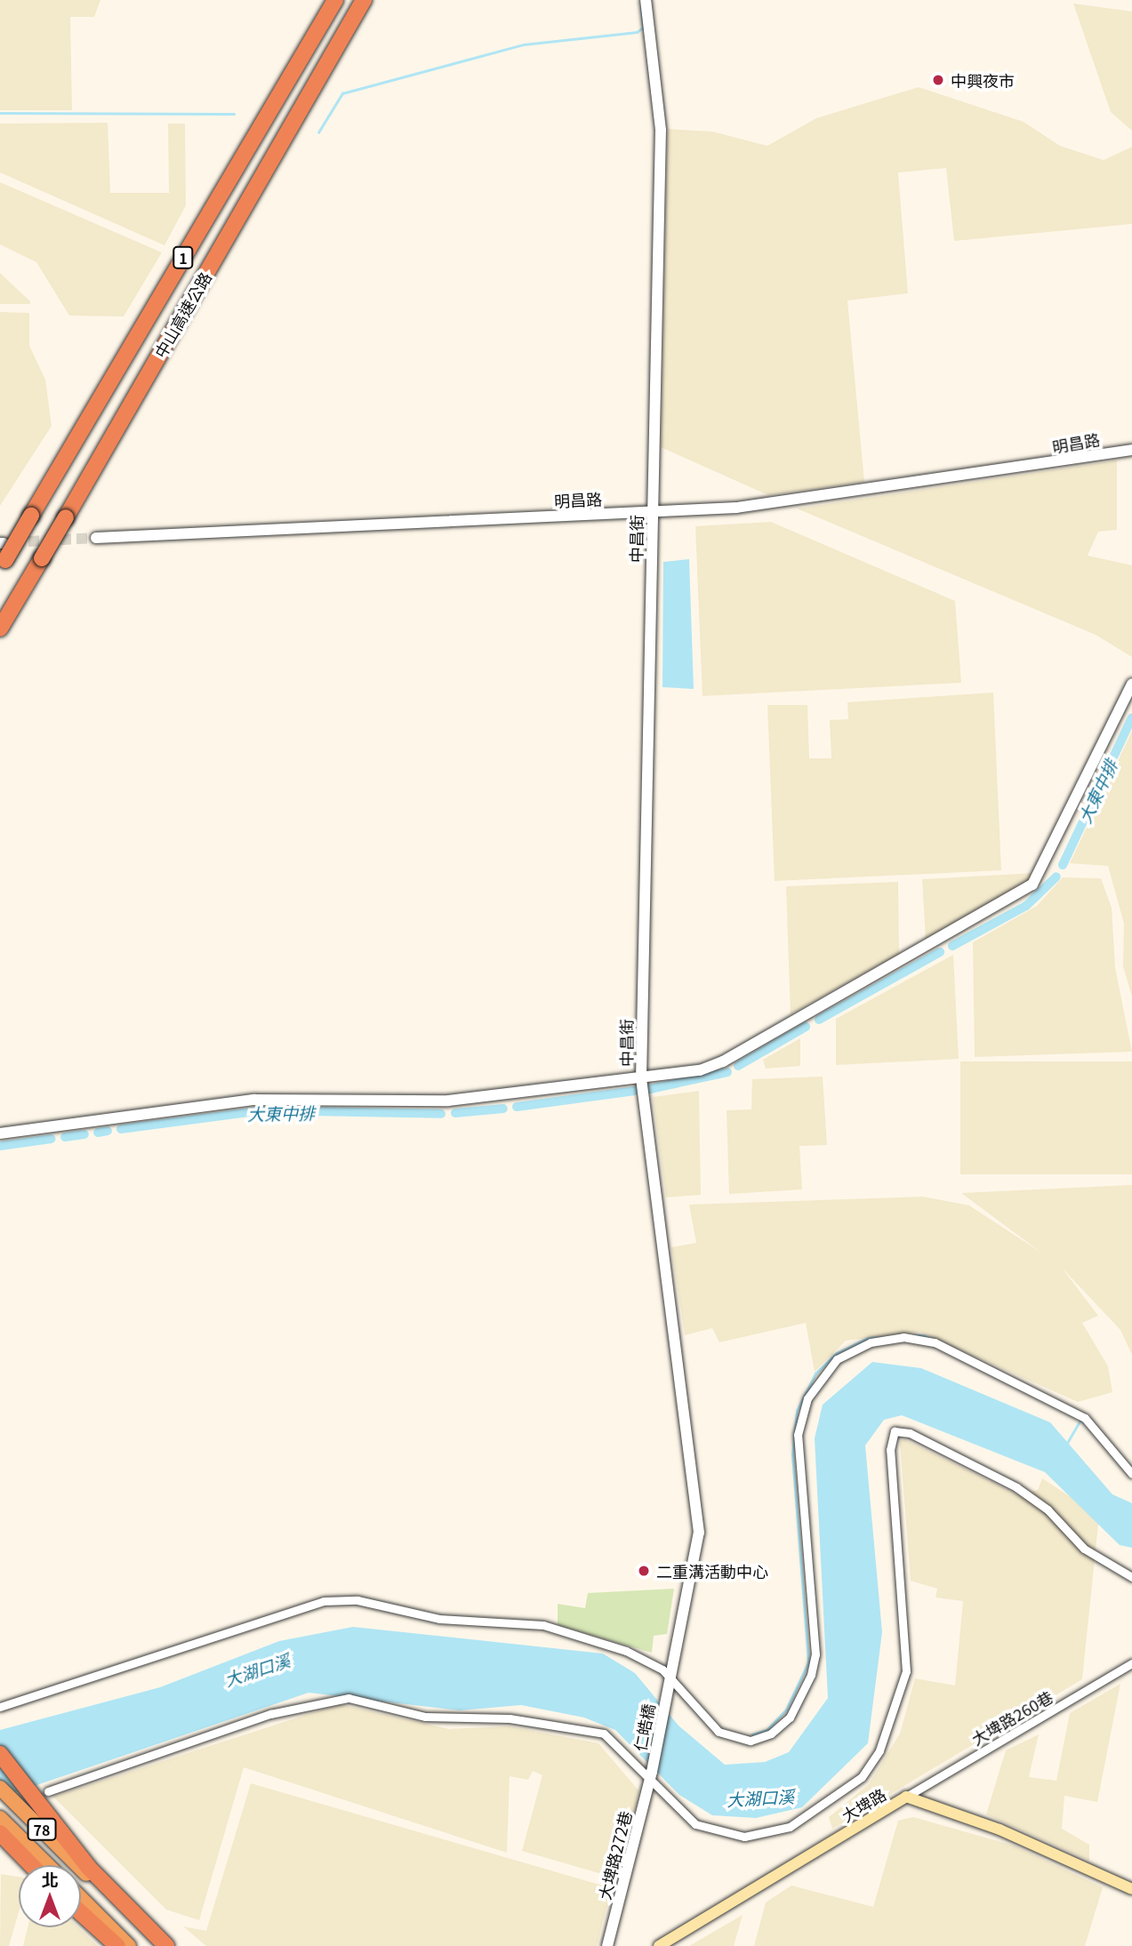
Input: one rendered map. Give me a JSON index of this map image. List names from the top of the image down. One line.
{"streets":{"highway":["1","中山高速公路","78"],"main road":["大埤路"],"street":["明昌路","中昌街","大埤路260巷","仁皓橋","大埤路272巷"]},"crossings":[["明昌路","中昌街"],["中昌街","仁皓橋"],["大埤路260巷","大埤路"],["仁皓橋","大埤路272巷"]],"water":["大東中排","大湖口溪"],"places":["中興夜市","二重溝活動中心"],"north":"top"}
